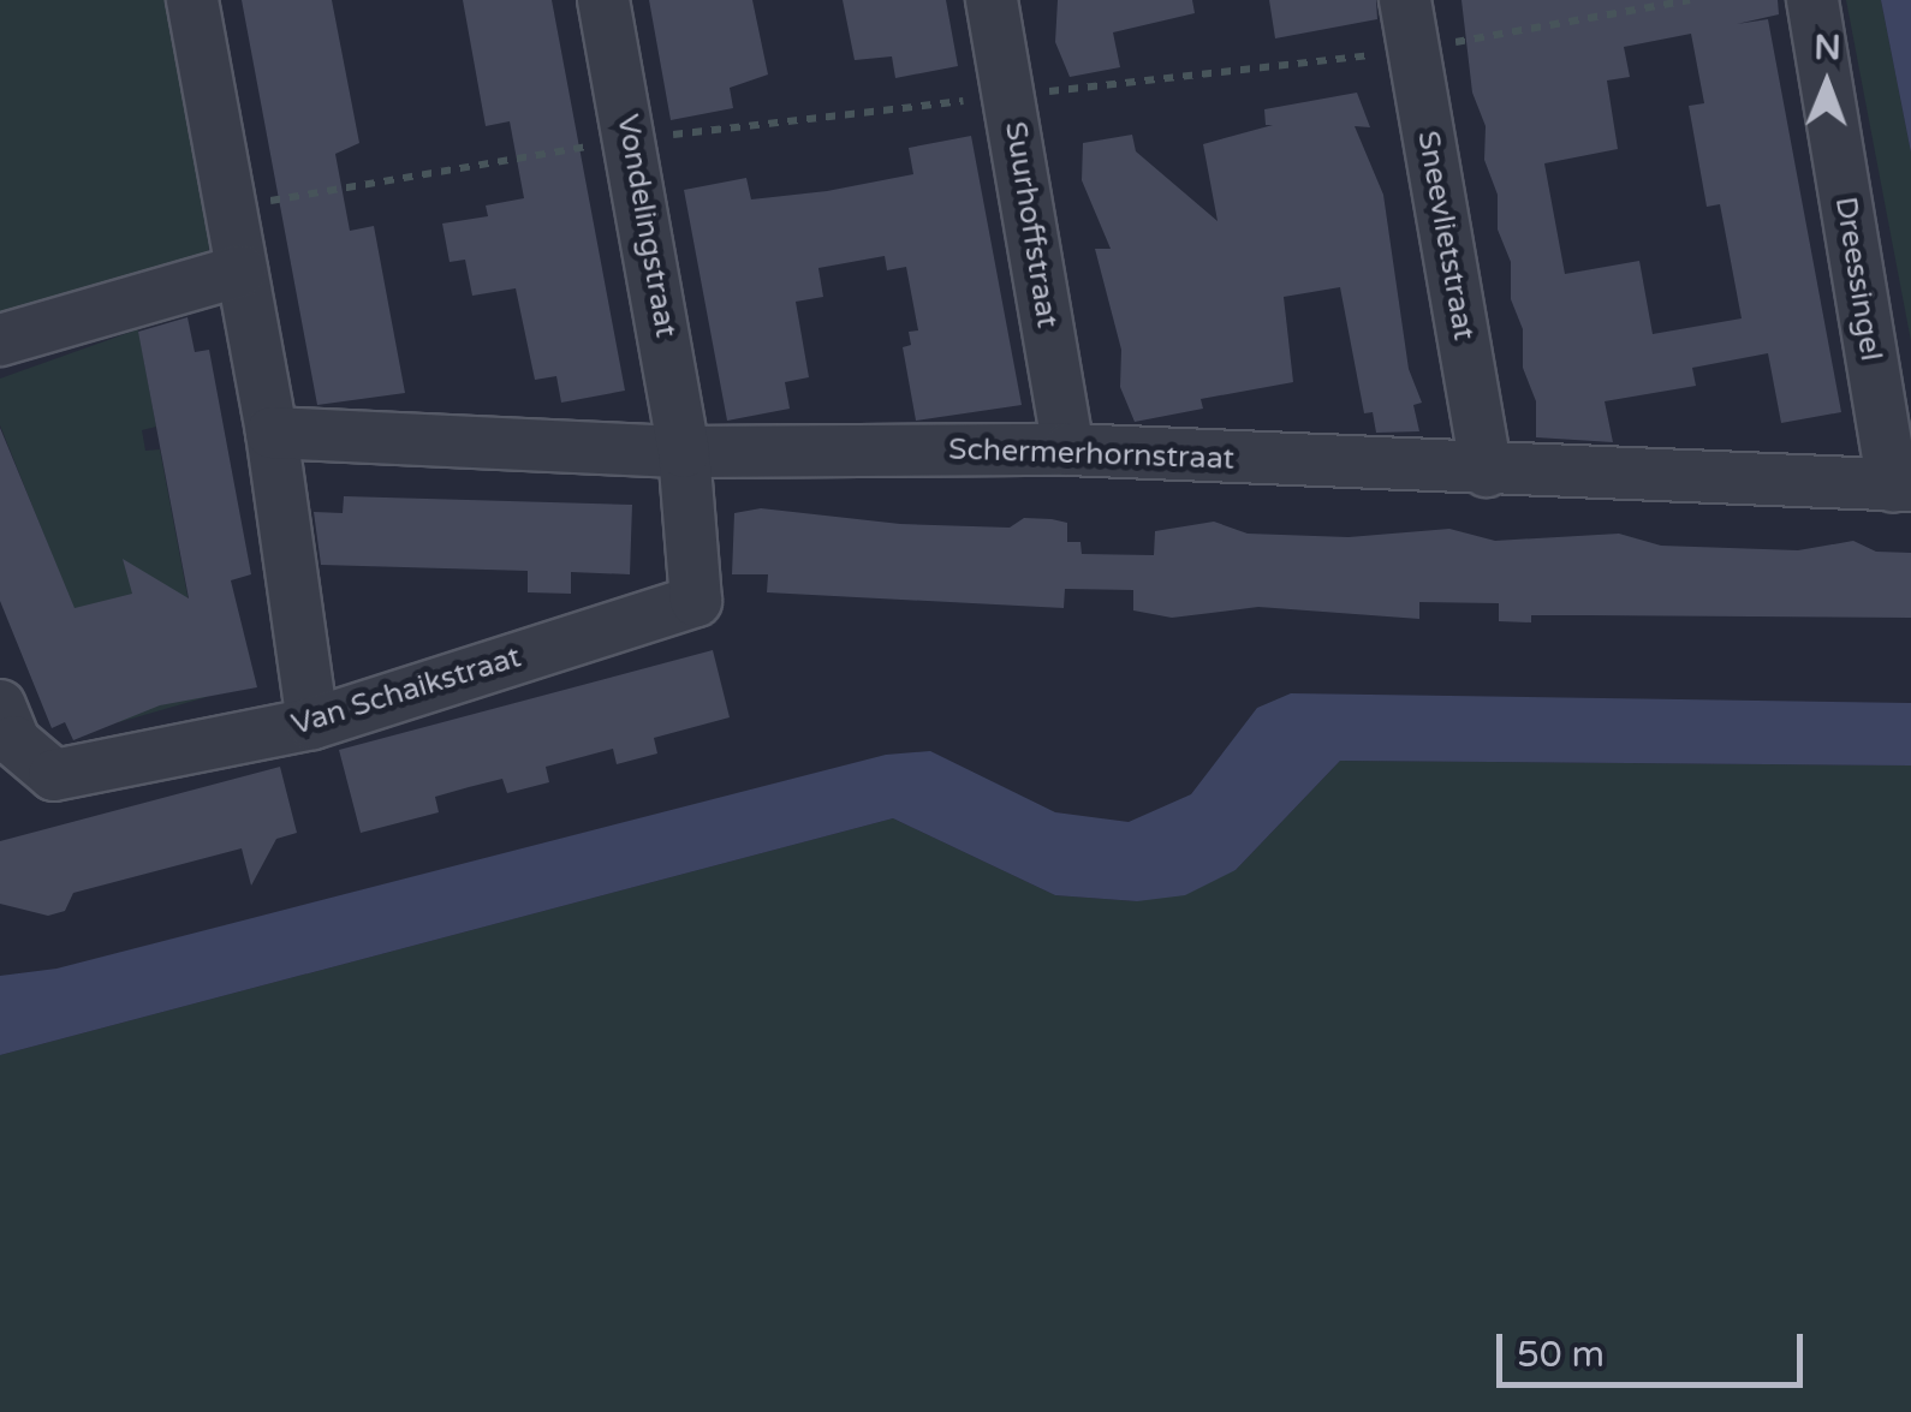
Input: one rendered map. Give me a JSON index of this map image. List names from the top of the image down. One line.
{"streets":{"street":["Suurhoffstraat","Vondelingstraat","Sneevlietstraat","Dreessingel","Schermerhornstraat","Van Schaikstraat"]},"crossings":[["Suurhoffstraat","Schermerhornstraat"],["Vondelingstraat","Schermerhornstraat"],["Vondelingstraat","Van Schaikstraat"],["Sneevlietstraat","Schermerhornstraat"],["Dreessingel","Schermerhornstraat"],["Schermerhornstraat","Van Schaikstraat"]],"scale_bar":"50 m","north":"top"}
